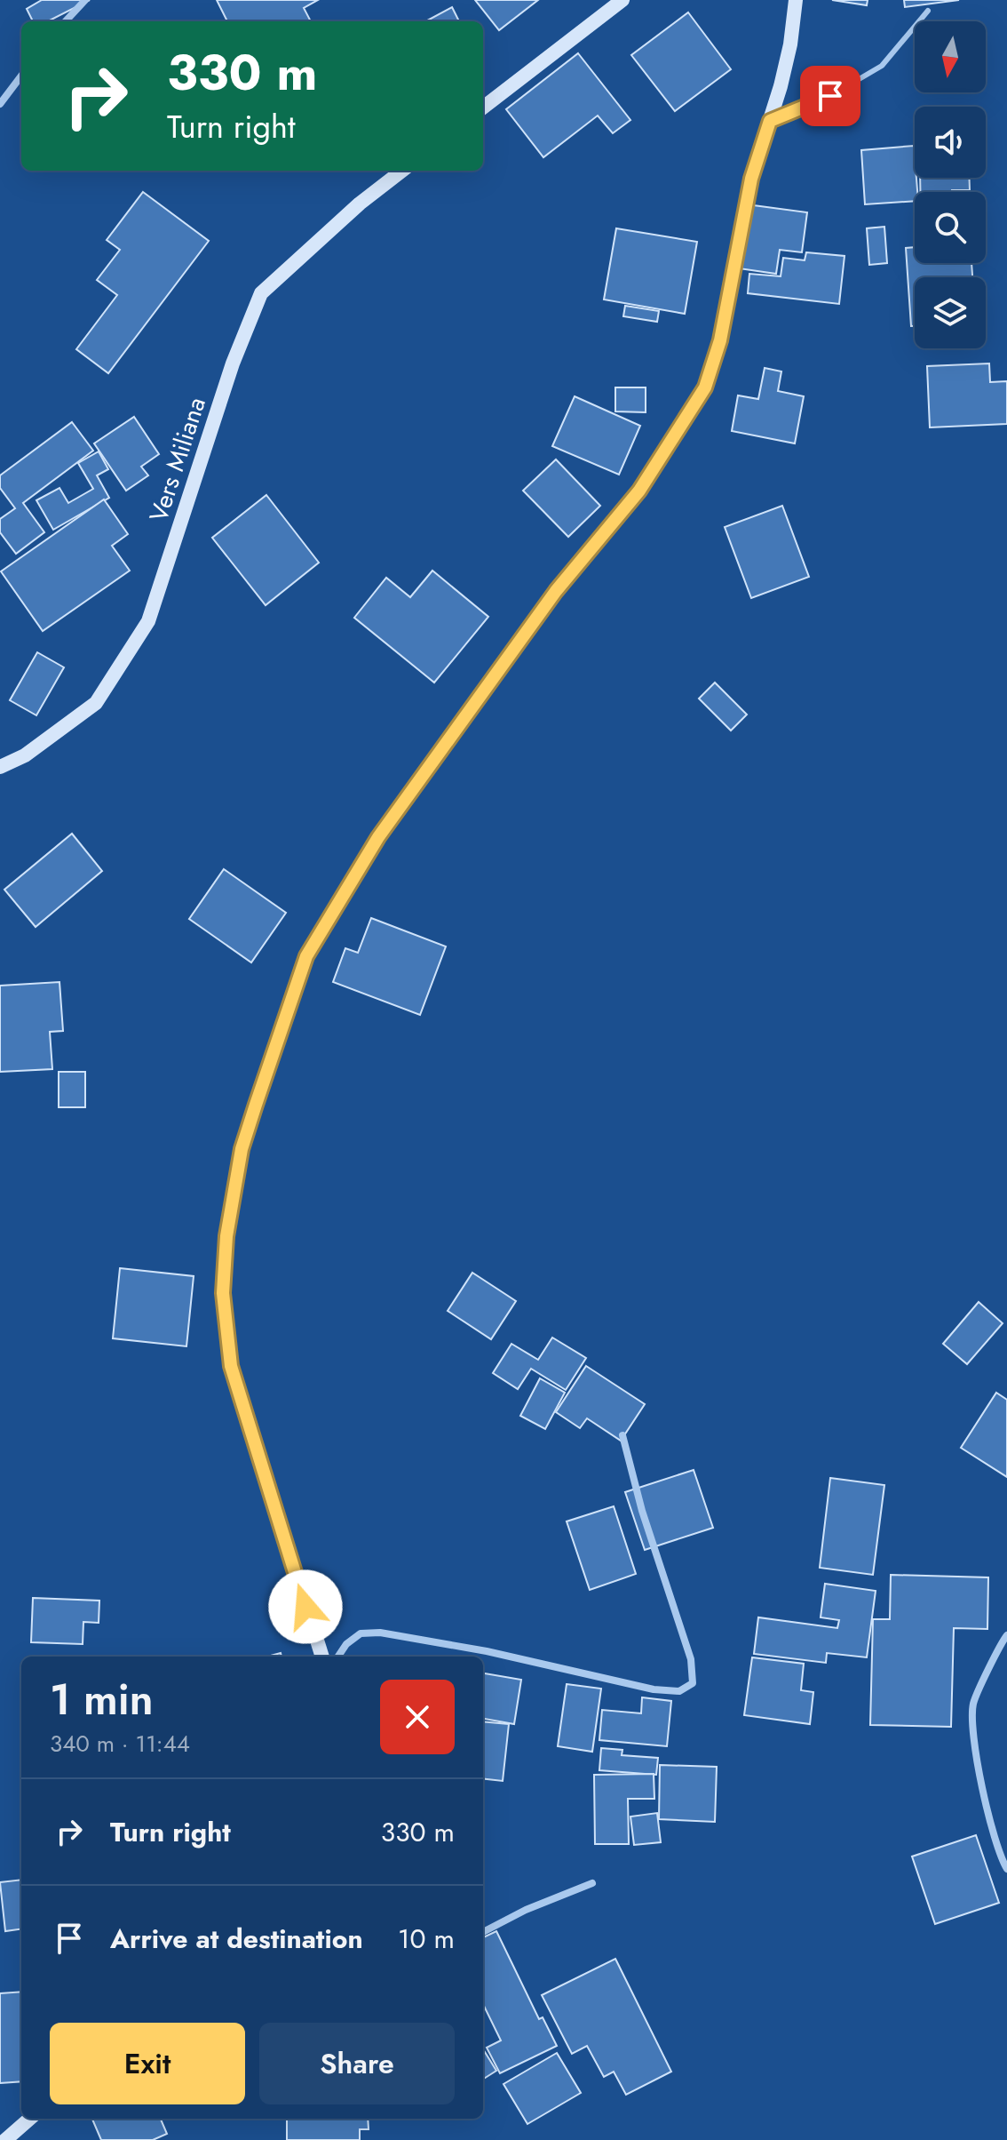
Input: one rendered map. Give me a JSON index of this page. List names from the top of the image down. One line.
{"streets":{"main road":["Vers Miliana"]},"north":"bottom","page":{"turn":["330 m","Turn right"],"heading":["1 min","340 m · 11:44"],"list":[{"name":"Turn right","value":"330 m"},{"name":"Arrive at destination","value":"10 m"}],"buttons":["Exit","Share"]}}
